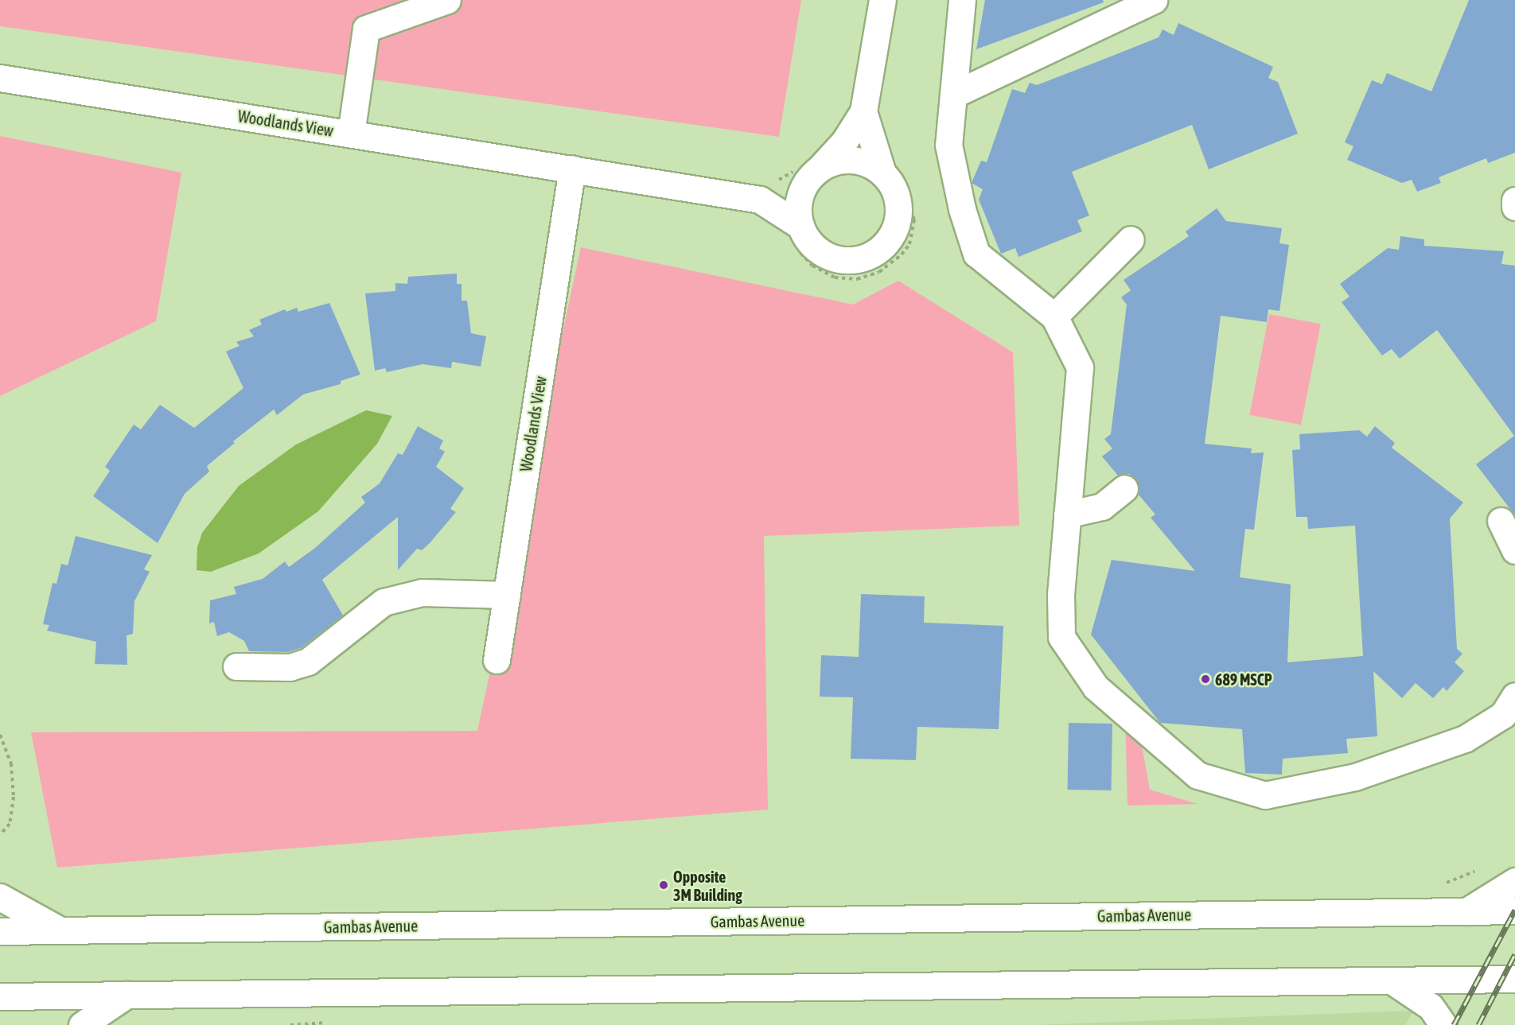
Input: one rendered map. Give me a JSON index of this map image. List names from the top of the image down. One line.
{"streets":{"main road":["Woodlands View","Gambas Avenue"]},"places":["689 MSCP","Opposite 3M Building"]}
